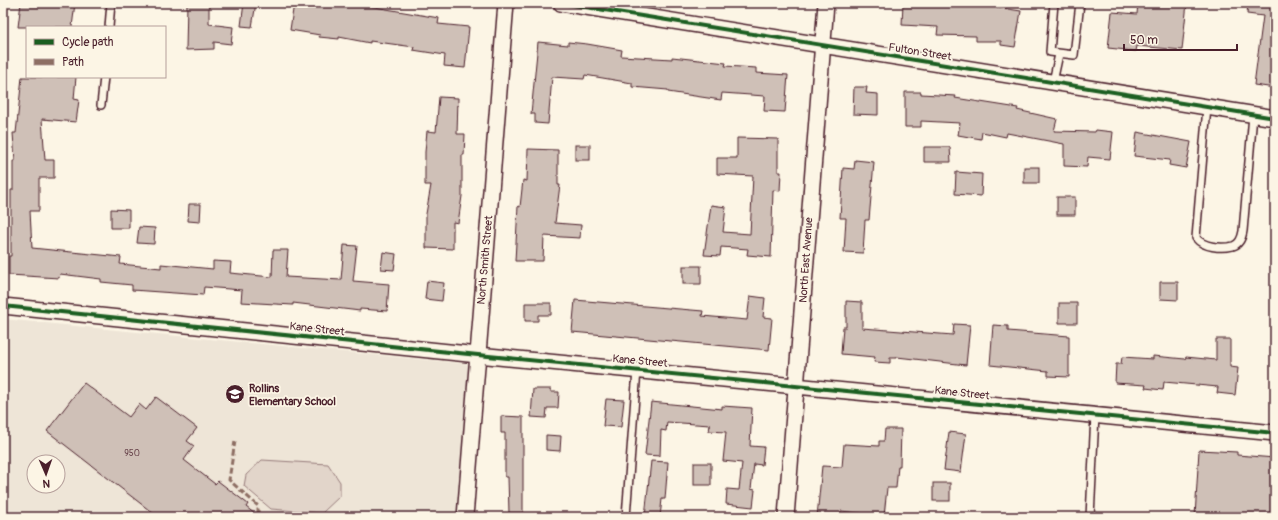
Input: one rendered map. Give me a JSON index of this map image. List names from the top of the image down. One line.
{"streets":{"street":["Fulton Street","North Smith Street","North East Avenue","Kane Street"]},"crossings":[["Fulton Street","North East Avenue"],["North Smith Street","Kane Street"],["North East Avenue","Kane Street"]],"places":{"school or university":["Rollins Elementary School"]},"house_numbers":["950"],"legend":["Cycle path","Path"],"scale_bar":"50 m","north":"bottom"}
